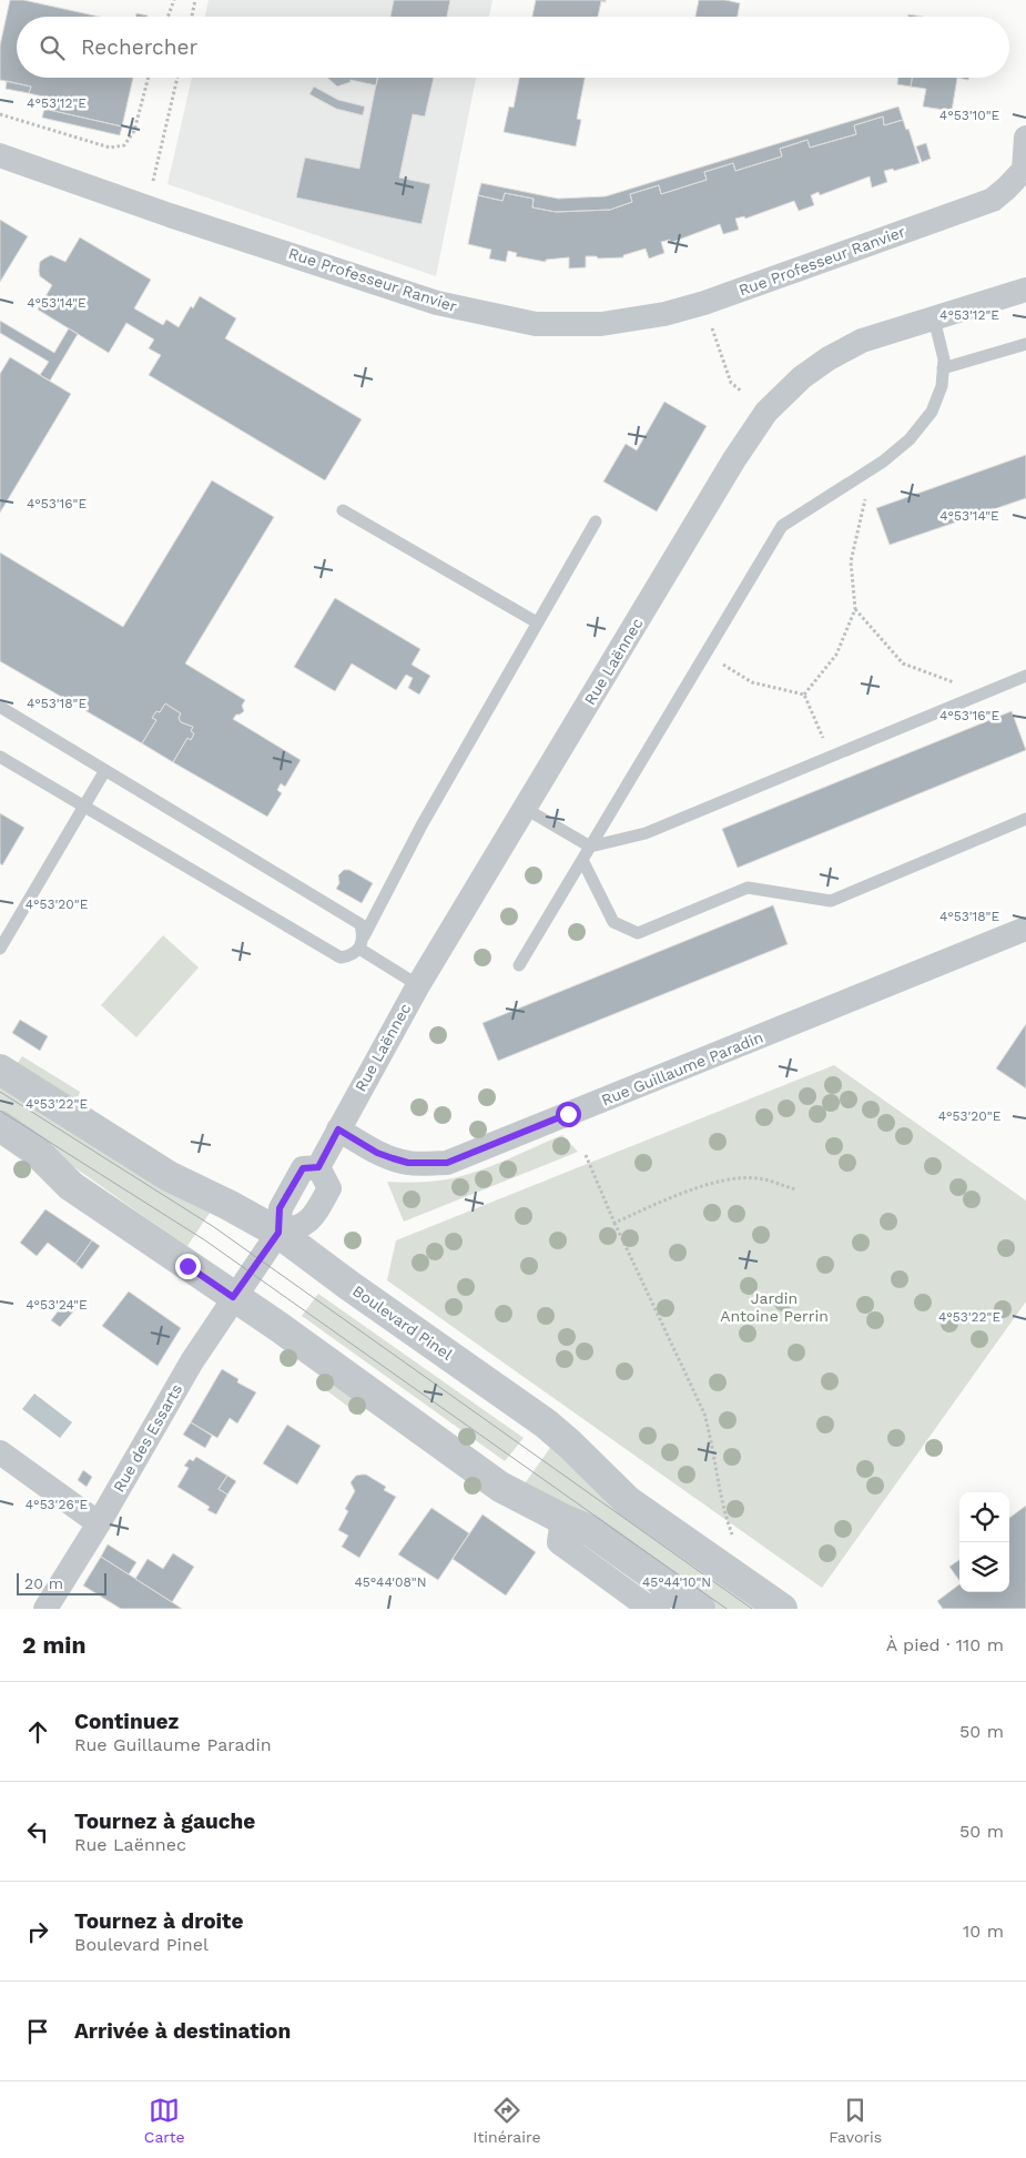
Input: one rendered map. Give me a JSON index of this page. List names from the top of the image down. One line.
{"streets":{"street":["Rue Professeur Ranvier","Rue Laënnec","Rue Guillaume Paradin","Boulevard Pinel","Rue des Essarts"]},"crossings":[["Rue Laënnec","Rue Guillaume Paradin"]],"parks":["Jardin Antoine Perrin"],"scale_bar":"20 m","page":{"search":"Rechercher","scale":"20 m","heading":["2 min","À pied · 110 m"],"list":[["Continuez","Rue Guillaume Paradin","50 m"],["Tournez à gauche","Rue Laënnec","50 m"],["Tournez à droite","Boulevard Pinel","10 m"],"Arrivée à destination"],"nav":["Carte","Itinéraire","Favoris"]},"coordinates":["4°53'12\"E","4°53'10\"E","4°53'14\"E","4°53'16\"E","4°53'18\"E","4°53'20\"E","4°53'22\"E","4°53'24\"E","4°53'26\"E","45°44'08\"N","45°44'10\"N"]}
